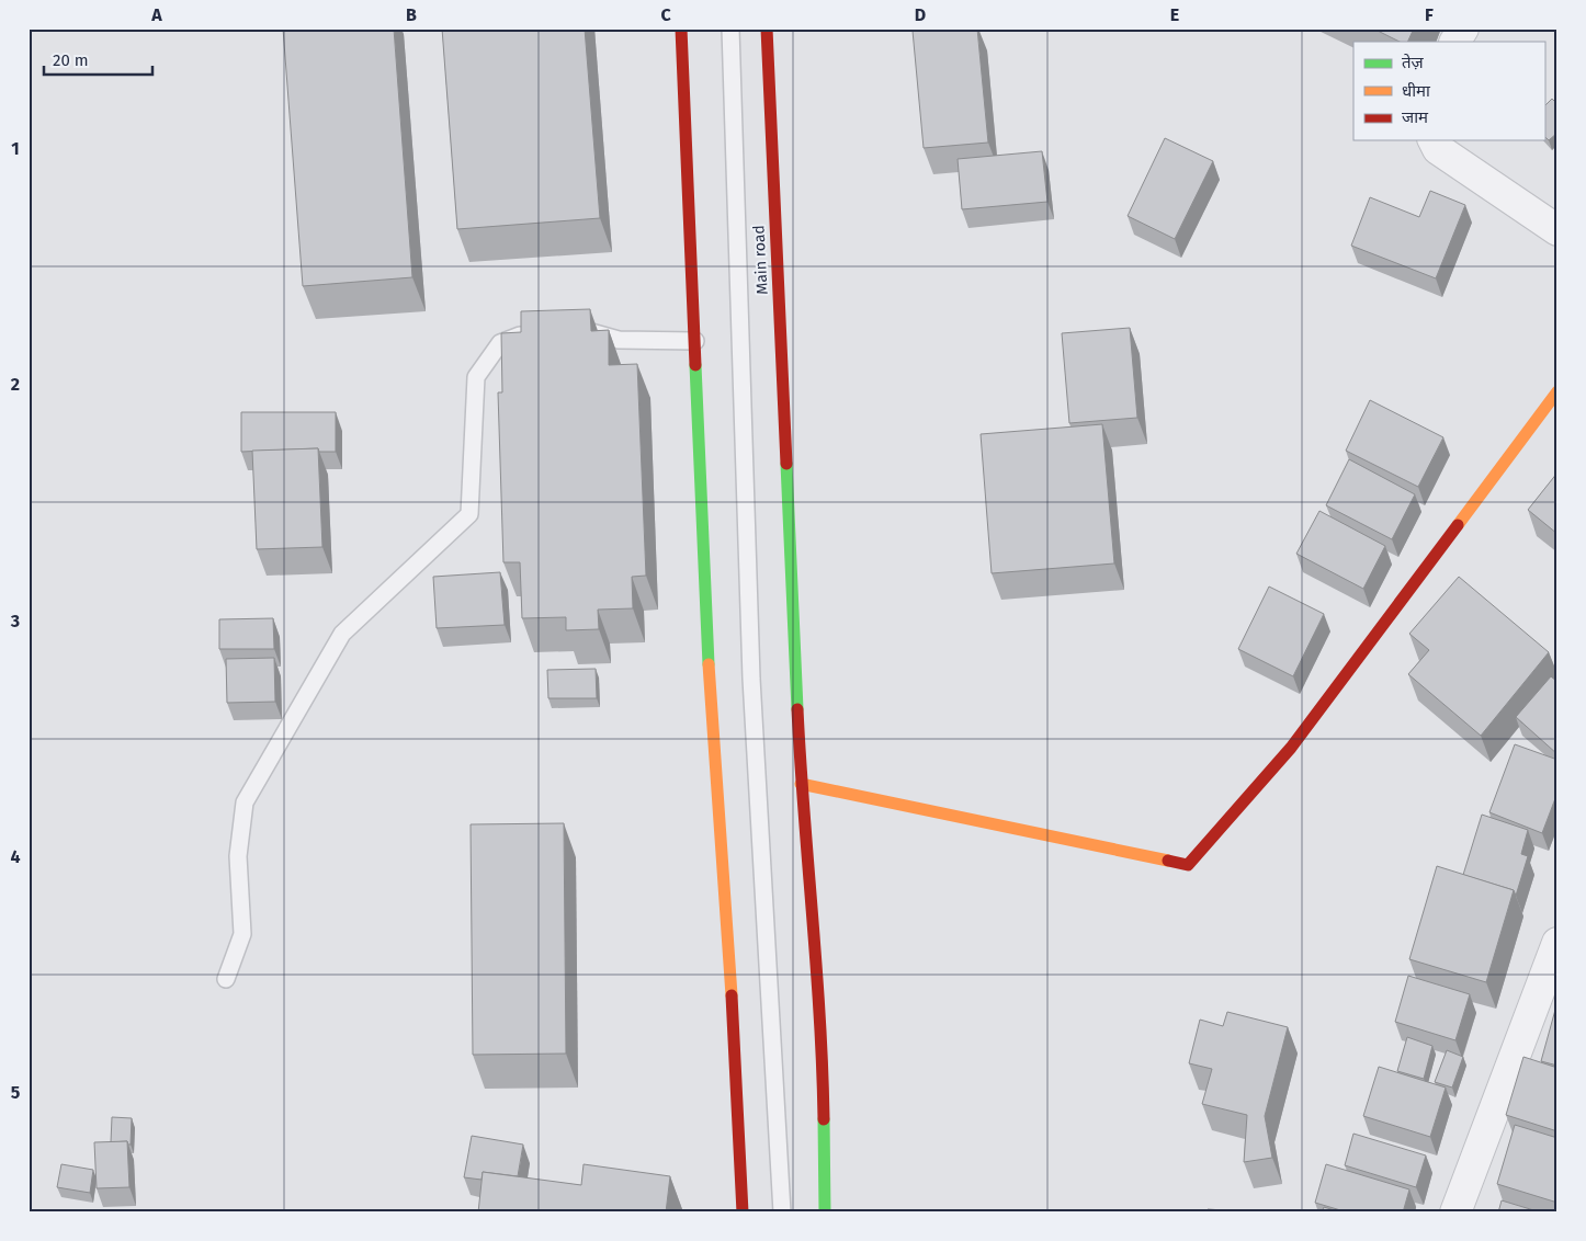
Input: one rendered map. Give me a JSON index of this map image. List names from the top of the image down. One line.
{"streets":{"main road":["Main road"]},"legend":["तेज़","धीमा","जाम"],"scale_bar":"20 m","grid":{"columns":["A","B","C","D","E","F"],"rows":["1","2","3","4","5"]}}
